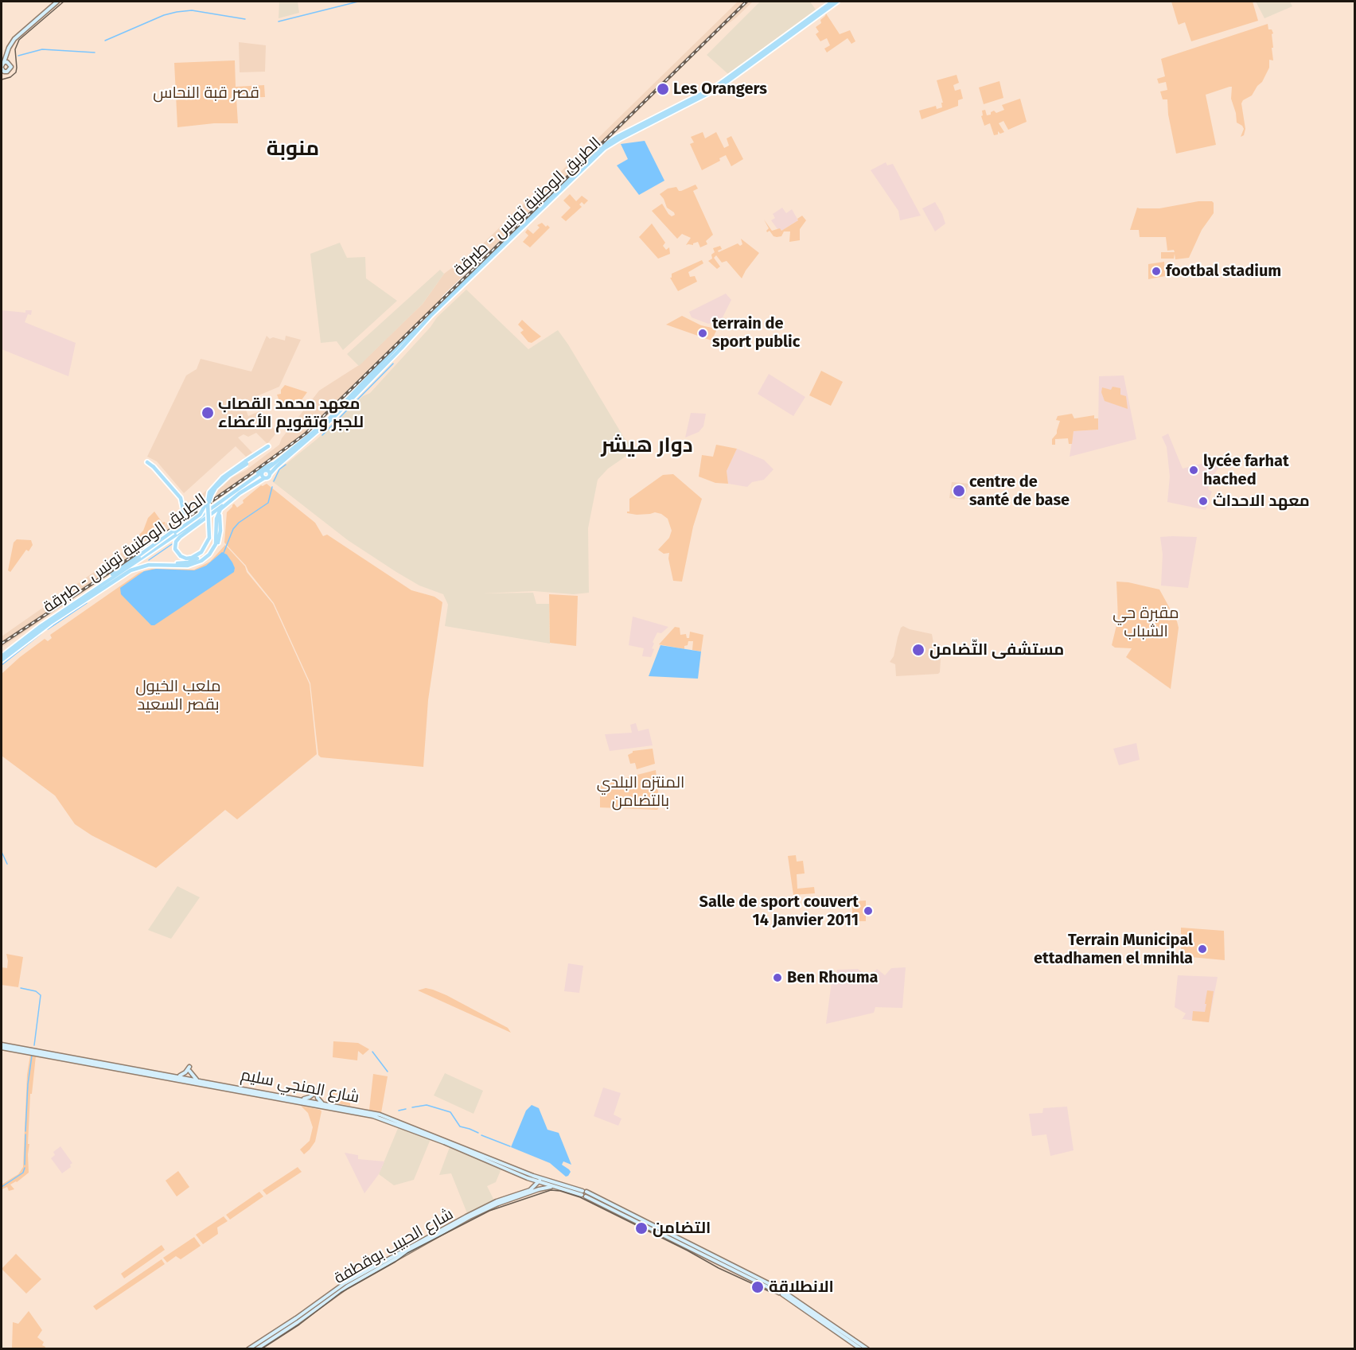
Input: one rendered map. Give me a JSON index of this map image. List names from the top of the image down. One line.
{"streets":{"main road":["الطريق الوطنية تونس - طبرقة","شارع المنجي سليم","شارع الحبيب بوقطفة"]},"crossings":[["شارع المنجي سليم","شارع الحبيب بوقطفة"]],"districts":["منوبة","دوار هيشر"],"parks":["قصر قبة النحاس","مقبرة حي الشباب","ملعب الخيول بقصر السعيد","المنتزه البلدي بالتضامن"],"places":["Les Orangers","footbal stadium","terrain de sport public","معهد محمد القصاب للجبر وتقويم الأعضاء","lycée farhat hached","centre de santé de base","معهد الاحداث","مستشفى التّضامن","Salle de sport couvert 14 Janvier 2011","Terrain Municipal ettadhamen el mnihla","Ben Rhouma","التضامن","الانطلاقة"]}
